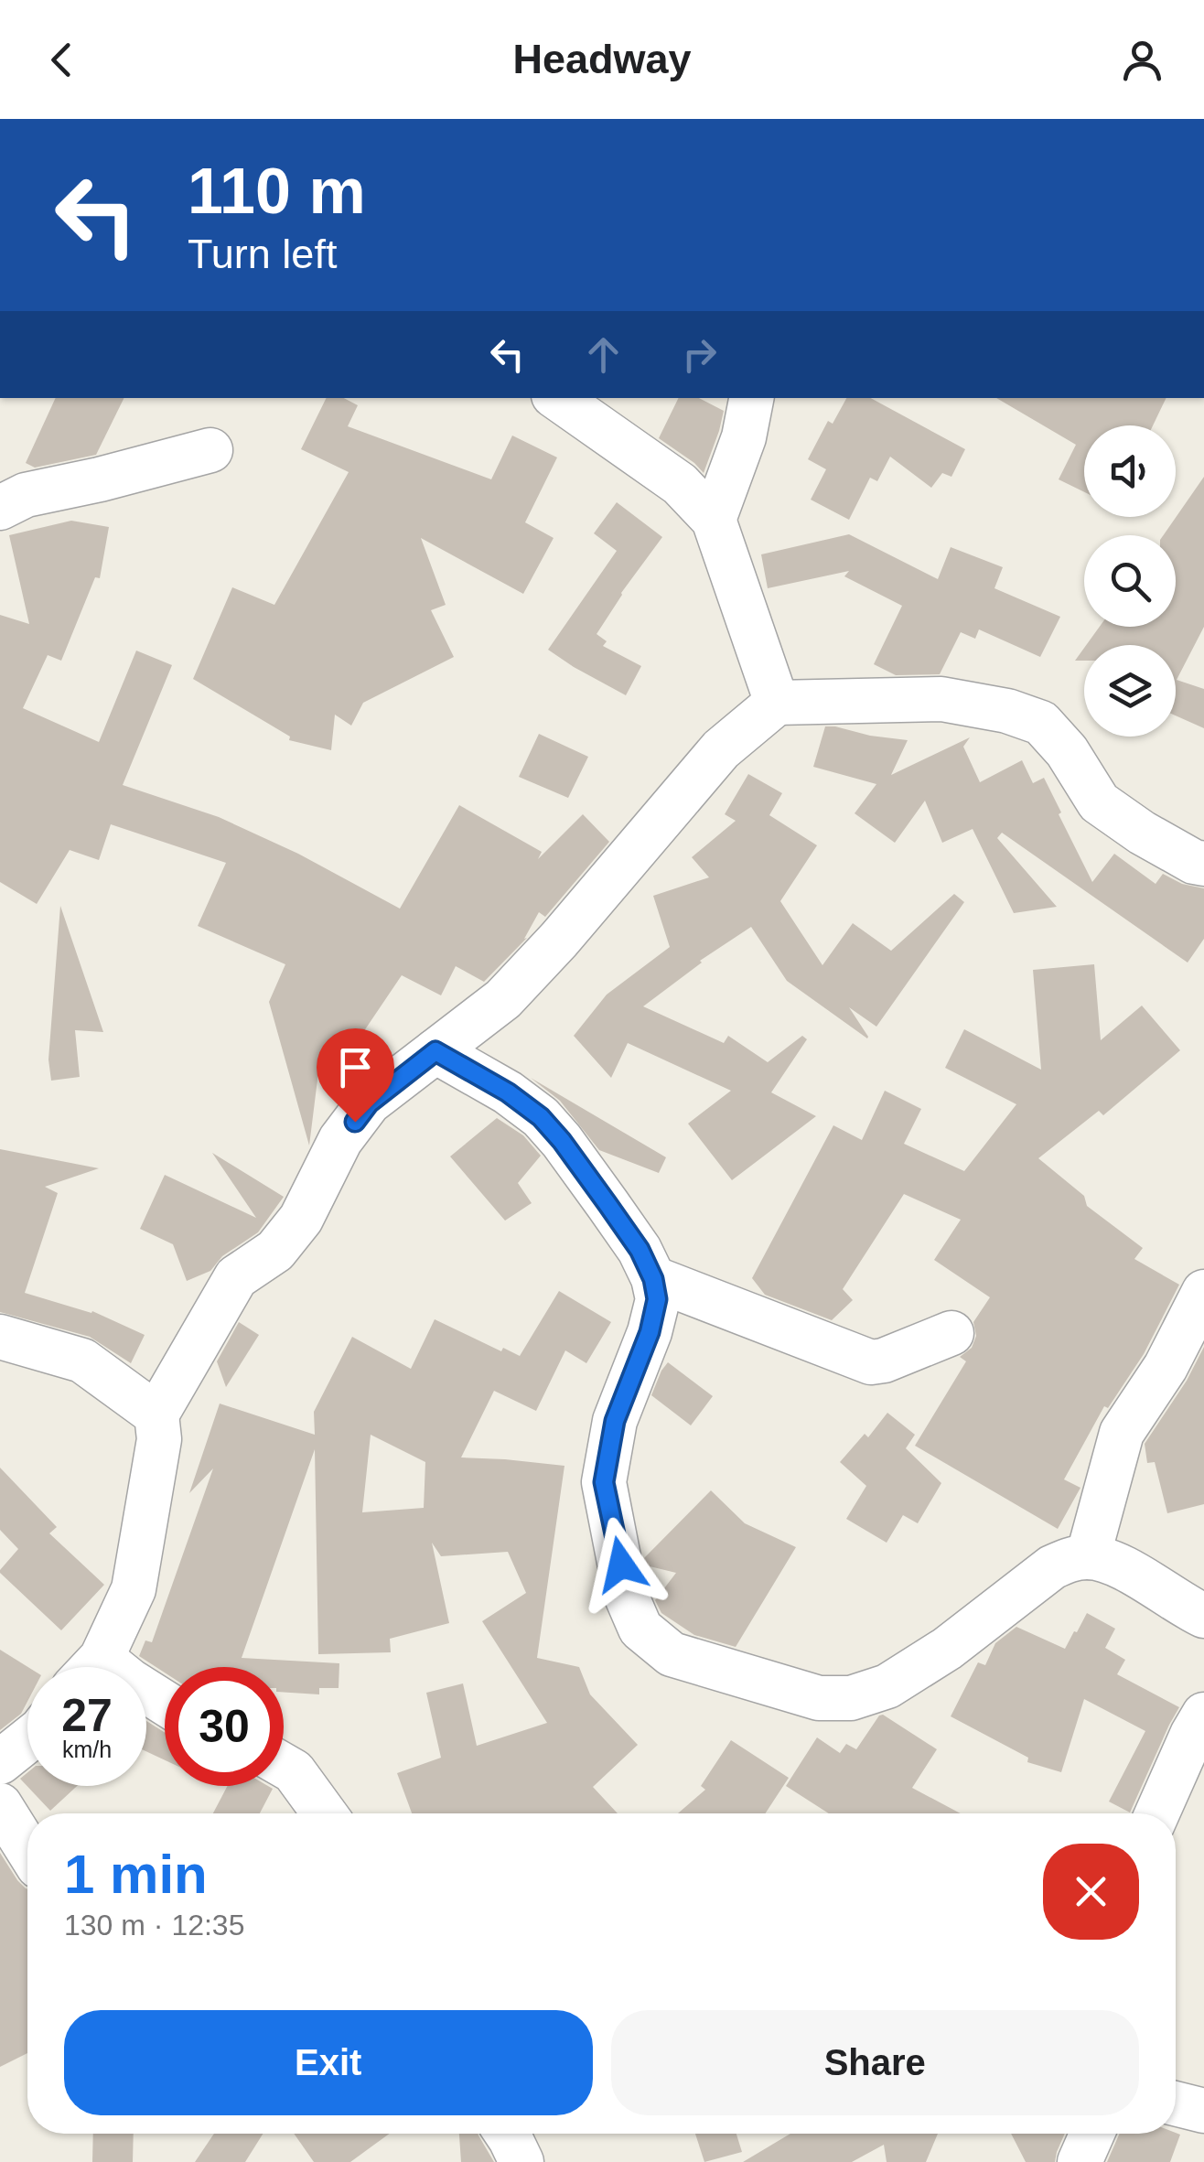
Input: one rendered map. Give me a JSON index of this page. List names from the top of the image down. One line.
{"page":{"header":"Headway","turn":["110 m","Turn left"],"speed":"27 km/h","limit":"30","heading":["1 min","130 m · 12:35"],"buttons":["Exit","Share"]}}
